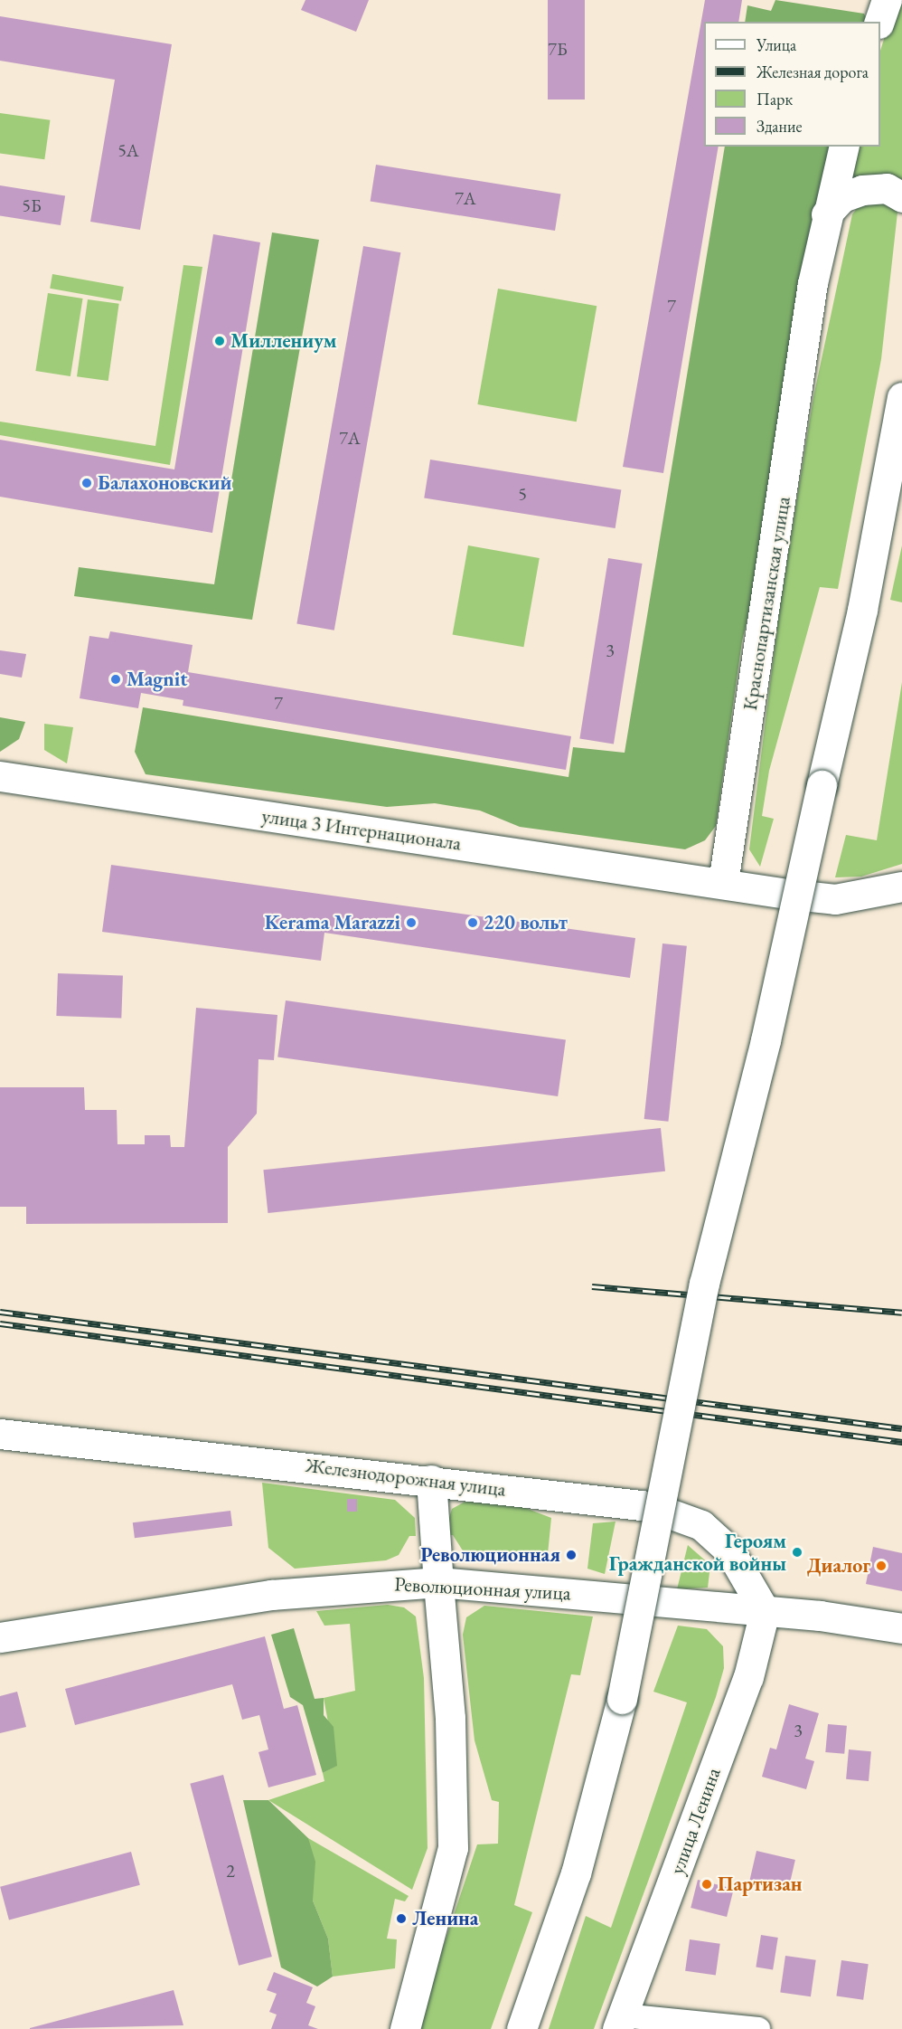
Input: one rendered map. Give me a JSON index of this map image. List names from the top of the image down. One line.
{"streets":{"main road":["Краснопартизанская улица","улица 3 Интернационала","Железнодорожная улица","Революционная улица","улица Ленина"]},"crossings":[["Краснопартизанская улица","улица 3 Интернационала"],["Железнодорожная улица","Революционная улица"],["Железнодорожная улица","улица Ленина"],["Революционная улица","улица Ленина"]],"places":["Миллениум","Балахоновский","Magnit","Kerama Marazzi","220 вольт","Героям Гражданской войны","Революционная","Диалог","Партизан","Ленина"],"house_numbers":["7Б","5А","7А","5Б","7","7А","5","3","7","3","2"],"legend":["Улица","Железная дорога","Парк","Здание"]}
